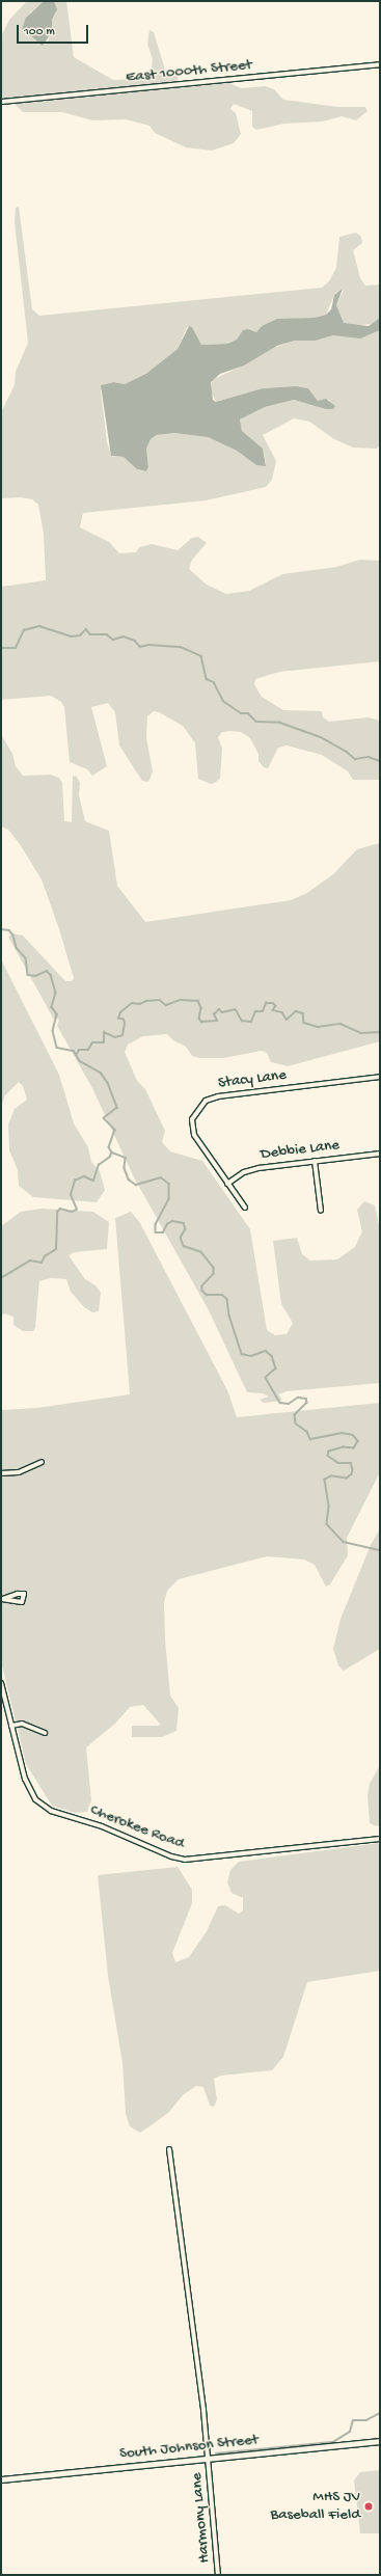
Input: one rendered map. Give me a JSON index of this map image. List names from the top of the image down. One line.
{"streets":{"street":["East 1000th Street","Stacy Lane","Debbie Lane","Cherokee Road","South Johnson Street","Harmony Lane"]},"crossings":[["Stacy Lane","Debbie Lane"],["South Johnson Street","Harmony Lane"]],"places":["MHS JV Baseball Field"],"scale_bar":"100 m"}
